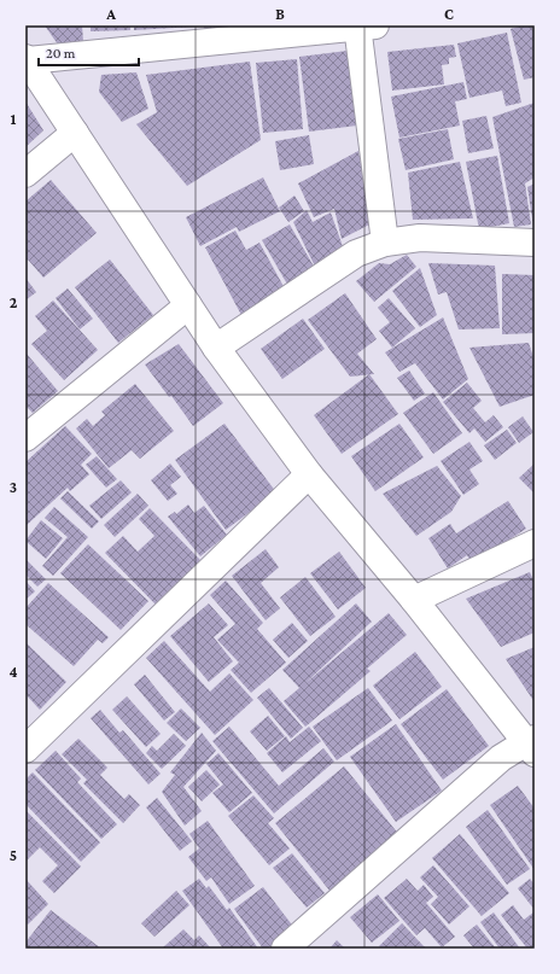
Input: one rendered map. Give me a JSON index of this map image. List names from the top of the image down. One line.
{"scale_bar":"20 m","grid":{"columns":["A","B","C"],"rows":["1","2","3","4","5"]}}
